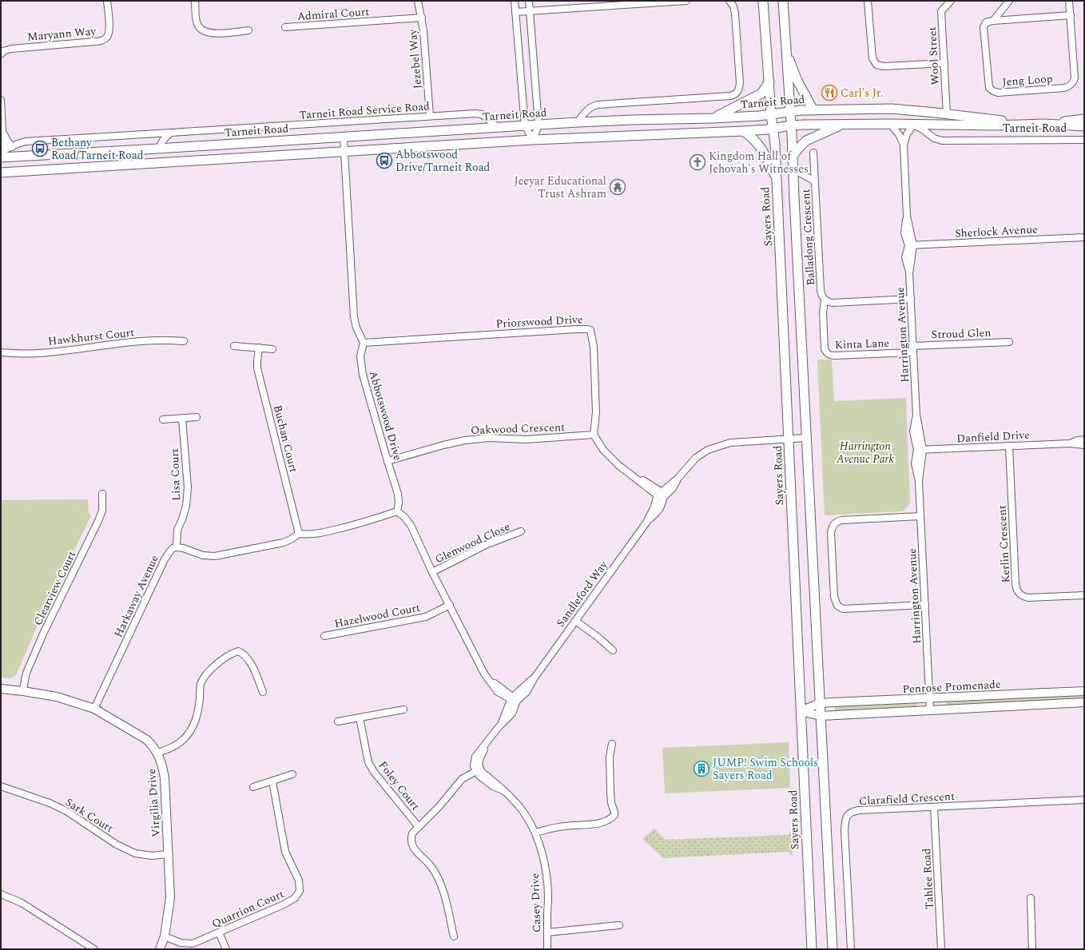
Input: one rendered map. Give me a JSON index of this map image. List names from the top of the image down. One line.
{"streets":{"main road":["Tarneit Road","Sayers Road"],"street":["Admiral Court","Maryann Way","Wool Street","Jezebel Way","Jeng Loop","Tarneit Road Service Road","Sherlock Avenue","Balladong Crescent","Priorswood Drive","Stroud Glen","Harrington Avenue","Hawkhurst Court","Kinta Lane","Abbotswood Drive","Oakwood Crescent","Danfield Drive","Buchan Court","Lisa Court","Glenwood Close","Kerlin Crescent","Clearview Court","Sandleford Way","Harkaway Avenue","Hazelwood Court","Penrose Promenade","Foley Court","Clarafield Crescent","Virgilia Drive","Sark Court","Tahlee Road","Casey Drive","Quarrion Court"]},"crossings":[["Admiral Court","Jezebel Way"],["Wool Street","Tarneit Road"],["Jezebel Way","Tarneit Road Service Road"],["Tarneit Road","Tarneit Road Service Road"],["Tarneit Road","Sayers Road"],["Tarneit Road","Harrington Avenue"],["Sayers Road","Sandleford Way"],["Sayers Road","Penrose Promenade"],["Sherlock Avenue","Harrington Avenue"],["Balladong Crescent","Harrington Avenue"],["Balladong Crescent","Kinta Lane"],["Priorswood Drive","Abbotswood Drive"],["Priorswood Drive","Oakwood Crescent"],["Stroud Glen","Harrington Avenue"],["Stroud Glen","Kinta Lane"],["Harrington Avenue","Kinta Lane"],["Harrington Avenue","Danfield Drive"],["Harrington Avenue","Penrose Promenade"],["Abbotswood Drive","Oakwood Crescent"],["Danfield Drive","Kerlin Crescent"],["Lisa Court","Harkaway Avenue"],["Clearview Court","Virgilia Drive"],["Sandleford Way","Casey Drive"],["Harkaway Avenue","Virgilia Drive"],["Clarafield Crescent","Tahlee Road"],["Virgilia Drive","Sark Court"],["Virgilia Drive","Quarrion Court"]],"parks":["Harrington Avenue Park"],"places":{"restaurant":["Carl's Jr."],"bus stop":["Bethany Road/Tarneit Road","Abbotswood Drive/Tarneit Road"],"church":["Kingdom Hall of Jehovah's Witnesses"],"temple":["Jeeyar Educational Trust Ashram"],"building":["JUMP! Swim Schools Sayers Road"]}}
